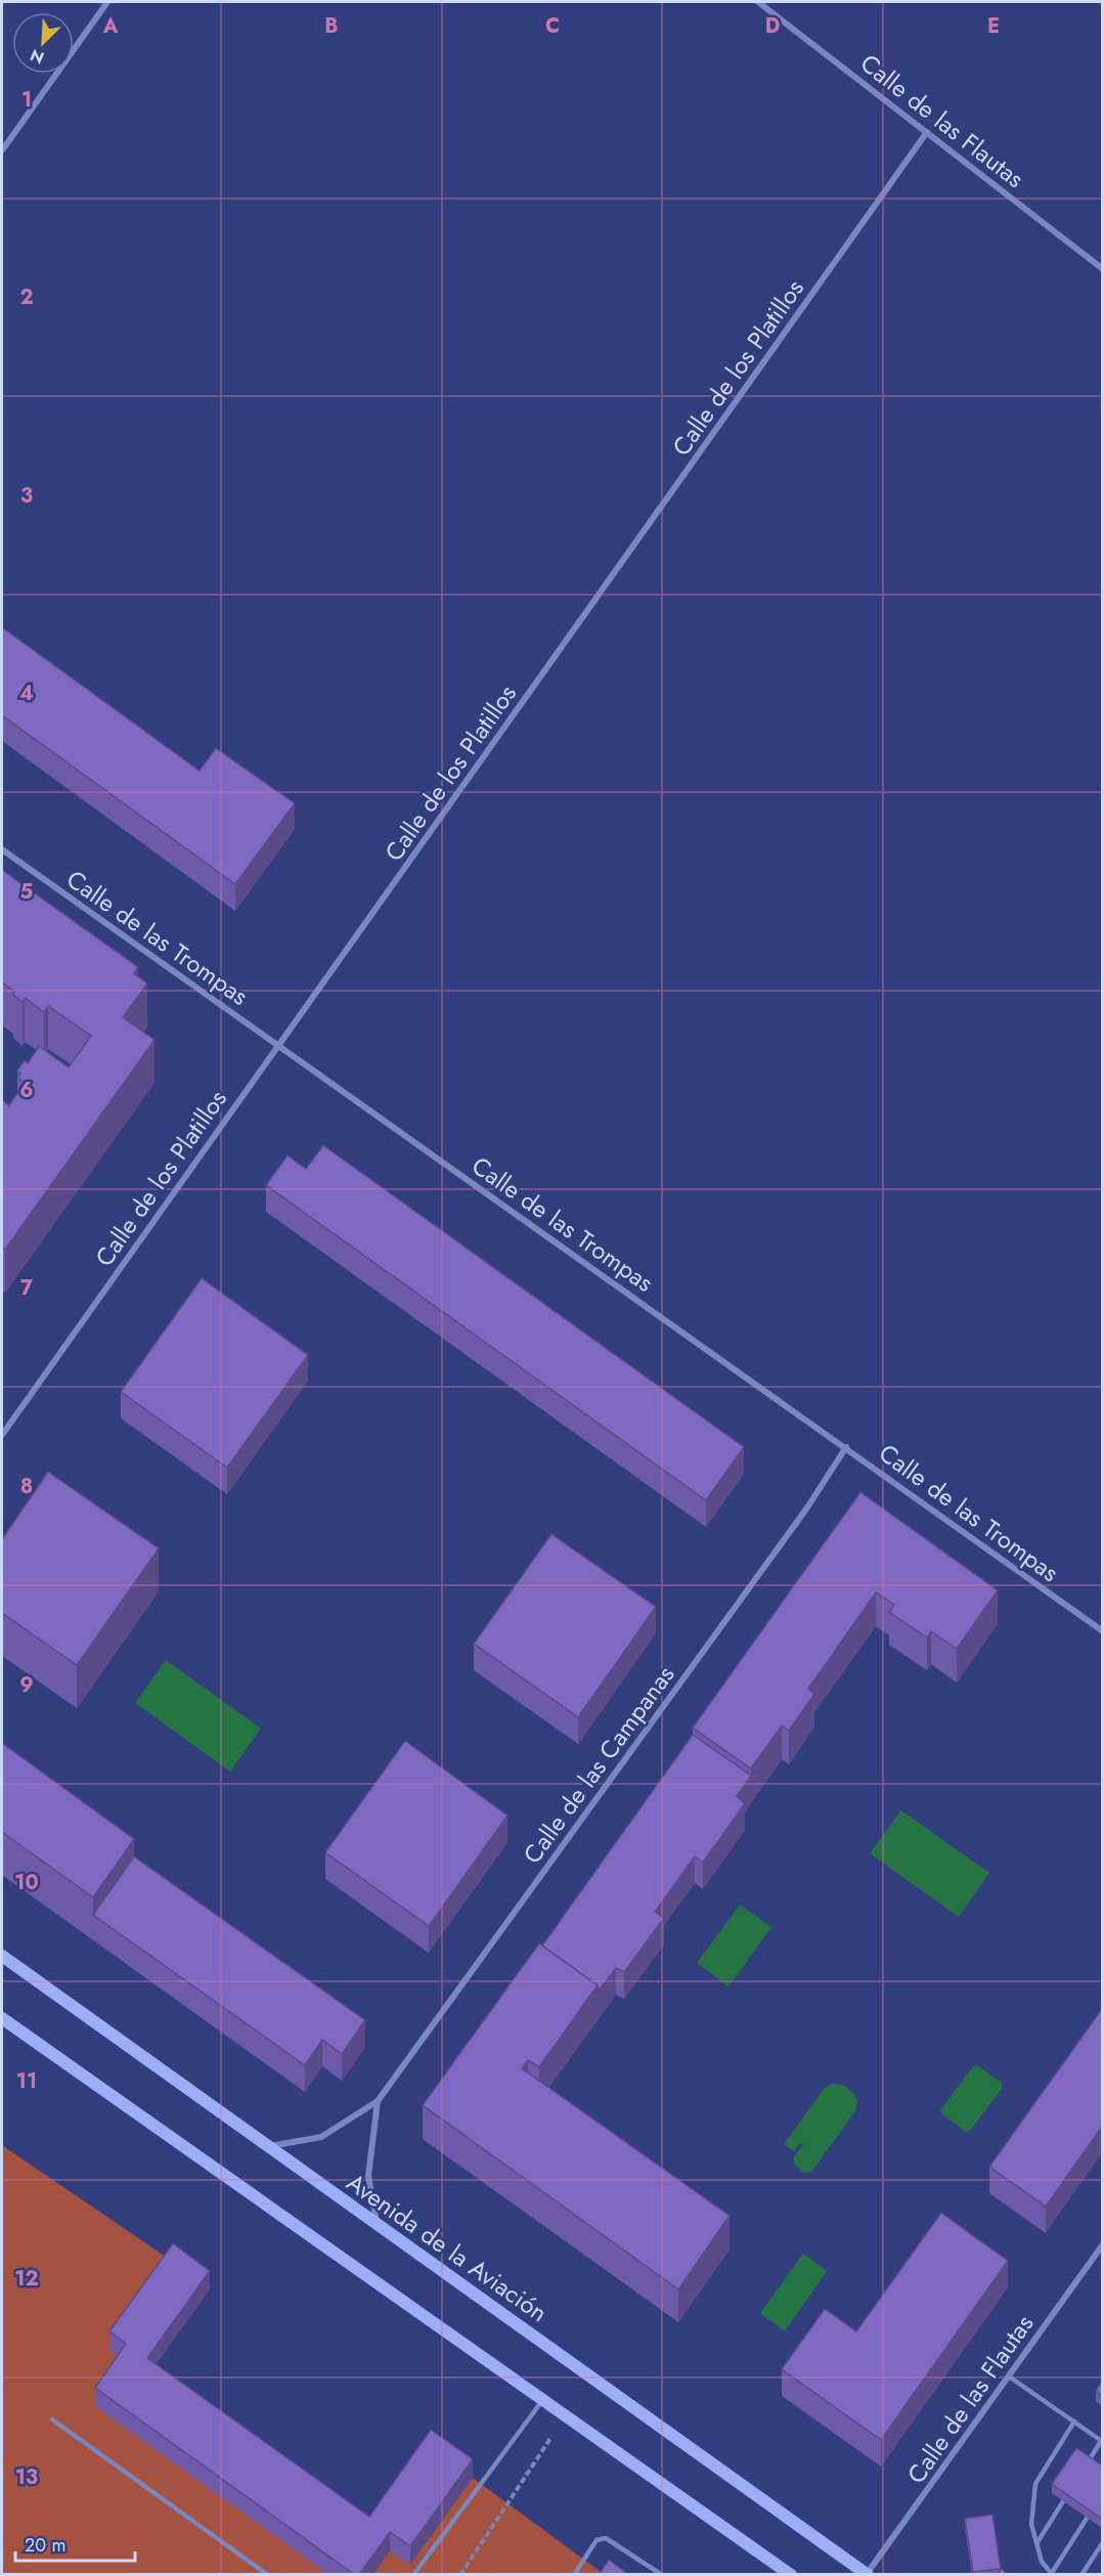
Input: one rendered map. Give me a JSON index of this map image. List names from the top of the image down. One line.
{"streets":{"main road":["Avenida de la Aviación"],"street":["Calle de las Flautas","Calle de los Platillos","Calle de las Trompas","Calle de las Campanas"]},"crossings":[["Calle de las Flautas","Calle de los Platillos"],["Calle de las Flautas","Avenida de la Aviación"],["Calle de los Platillos","Calle de las Trompas"],["Calle de las Trompas","Calle de las Campanas"],["Calle de las Campanas","Avenida de la Aviación"]],"scale_bar":"20 m","north":"bottom left","grid":{"columns":["A","B","C","D","E"],"rows":["1","2","3","4","5","6","7","8","9","10","11","12","13"]}}
